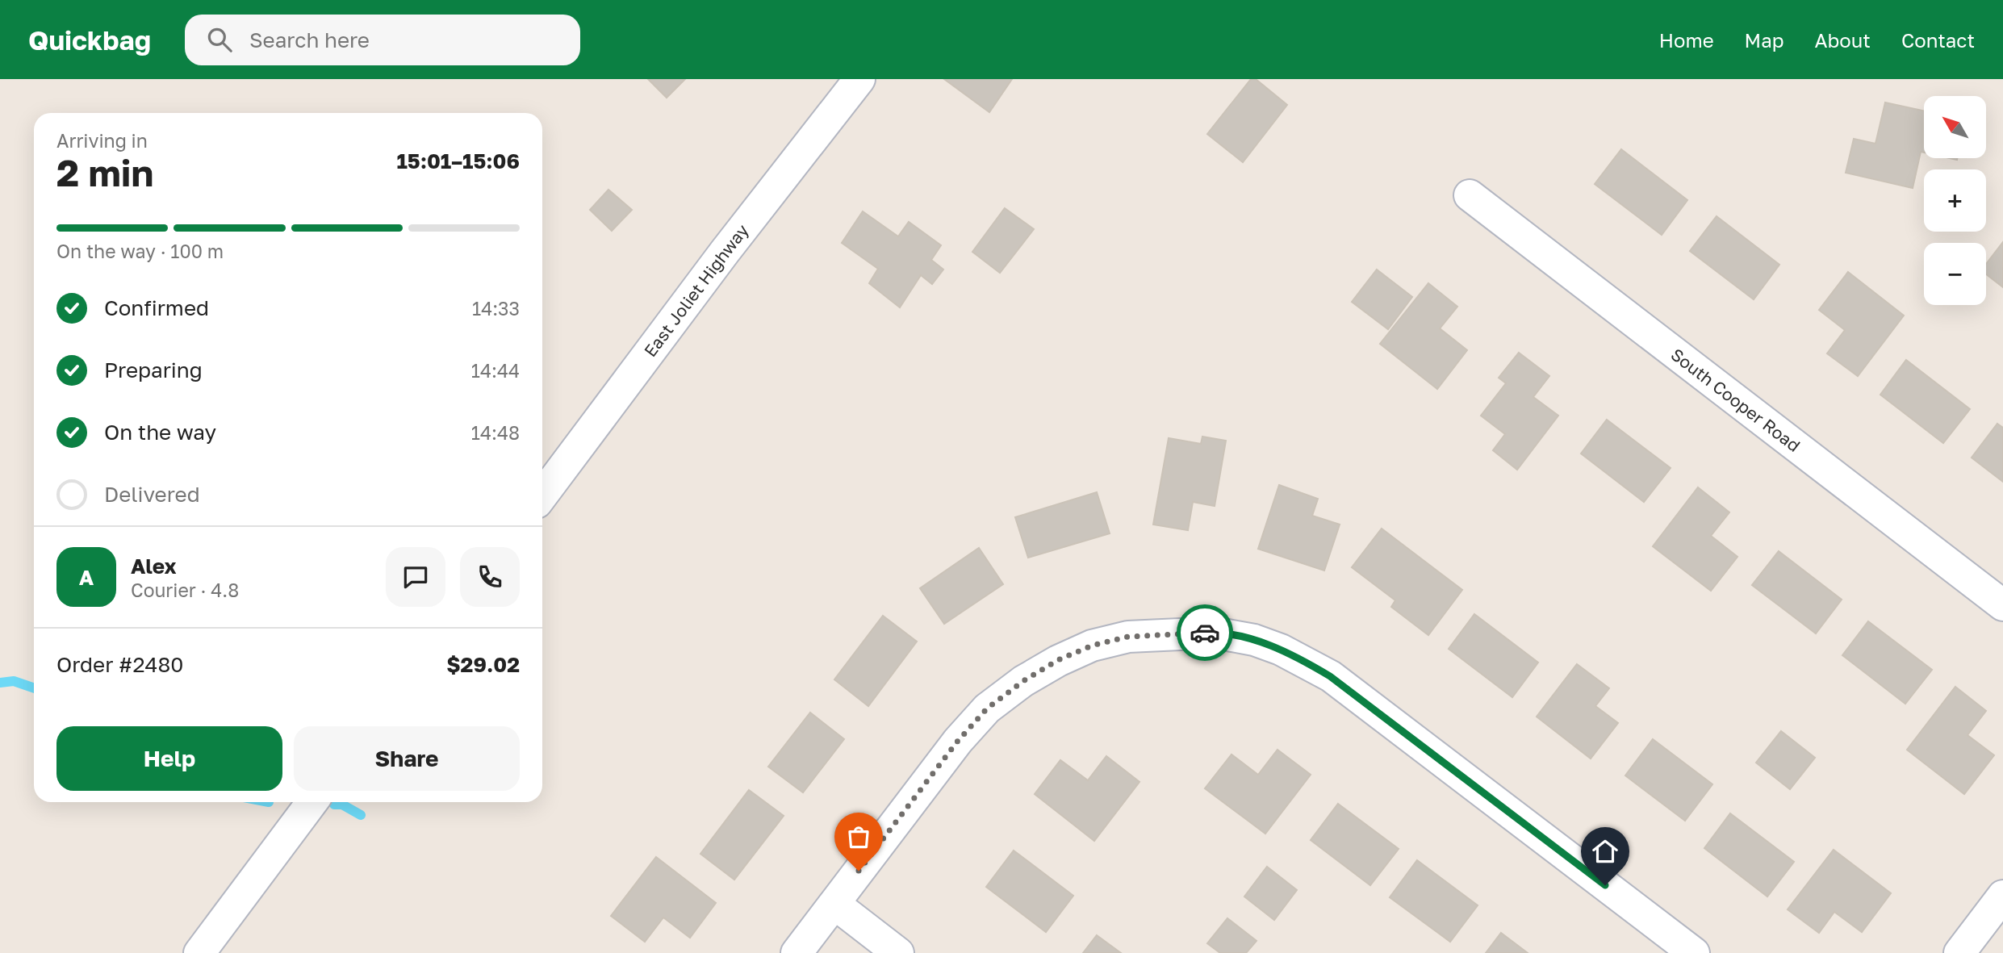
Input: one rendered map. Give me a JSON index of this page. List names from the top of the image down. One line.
{"streets":{"street":["East Joliet Highway","South Cooper Road"]},"north":"top left","page":{"header":"Quickbag","search":"Search here","nav":["Home","Map","About","Contact"],"map_buttons":["+","−"],"heading":["2 min","Arriving in","15:01–15:06"],"panel":["Alex","Courier · 4.8","Order #2480","$29.02"],"bar":"On the way · 100 m","list":[["Confirmed","14:33"],["Preparing","14:44"],["On the way","14:48"],"Delivered"],"round":"A","buttons":["Help","Share"]}}
